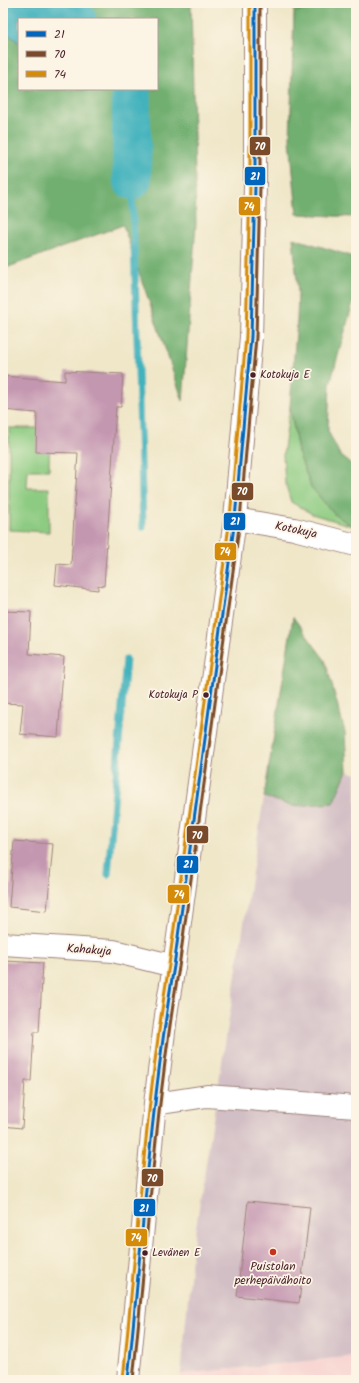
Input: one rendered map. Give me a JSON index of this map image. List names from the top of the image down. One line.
{"streets":{"main road":["Kotokuja","Kahakuja"]},"places":["Kotokuja E","Kotokuja P","Puistolan perhepäivähoito","Levänen E"],"lines":["transit line 21","transit line 70","transit line 74"],"legend":["21","70","74"]}
